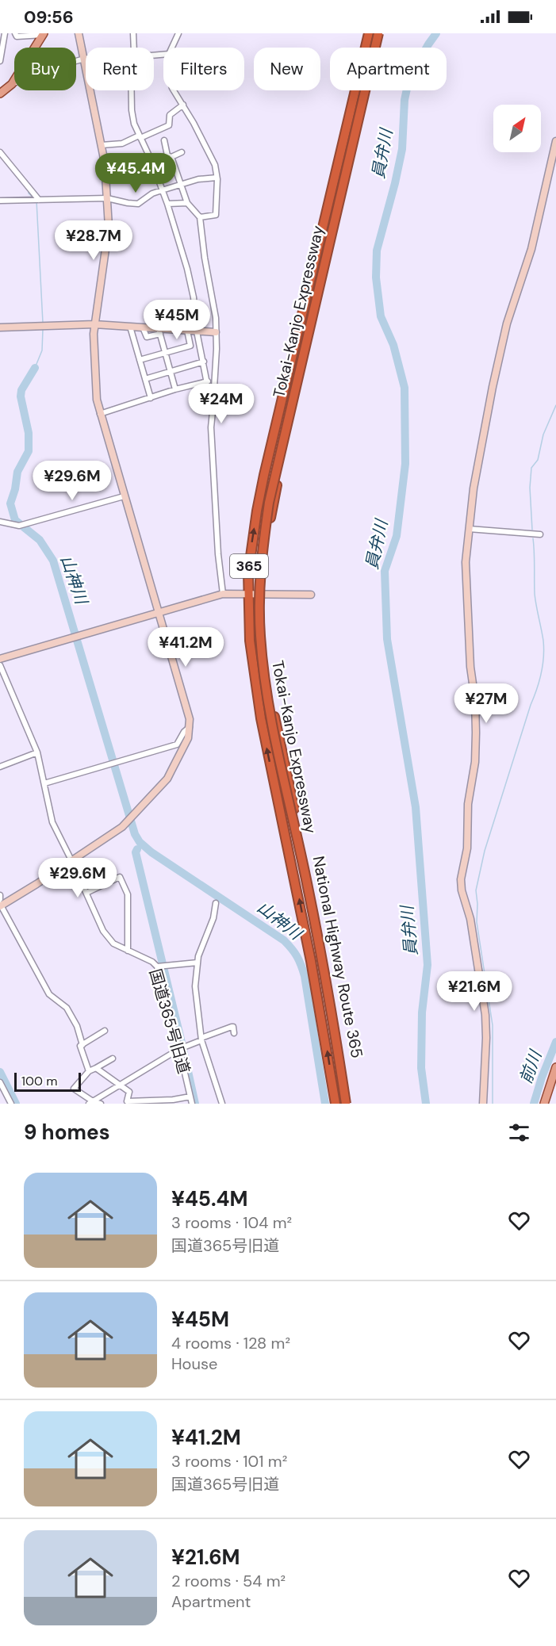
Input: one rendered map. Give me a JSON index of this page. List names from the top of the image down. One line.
{"streets":{"highway":["Tokai-Kanjo Expressway","365","National Highway Route 365"],"street":["国道365号旧道"]},"water":["員弁川","山神川","前川"],"scale_bar":"100 m","north":"top right","page":{"status":"09:56","chip":["Buy","Rent","Filters","New","Apartment"],"price":["¥45.4M","¥28.7M","¥45M","¥24M","¥29.6M","¥41.2M","¥27M","¥29.6M","¥21.6M"],"scale":"100 m","heading":"9 homes","list":[{"name":"¥45.4M","note":"3 rooms · 104 m² · 国道365号旧道"},{"name":"¥45M","note":"4 rooms · 128 m² · House"},{"name":"¥41.2M","note":"3 rooms · 101 m² · 国道365号旧道"},{"name":"¥21.6M","note":"2 rooms · 54 m² · Apartment"}]}}
